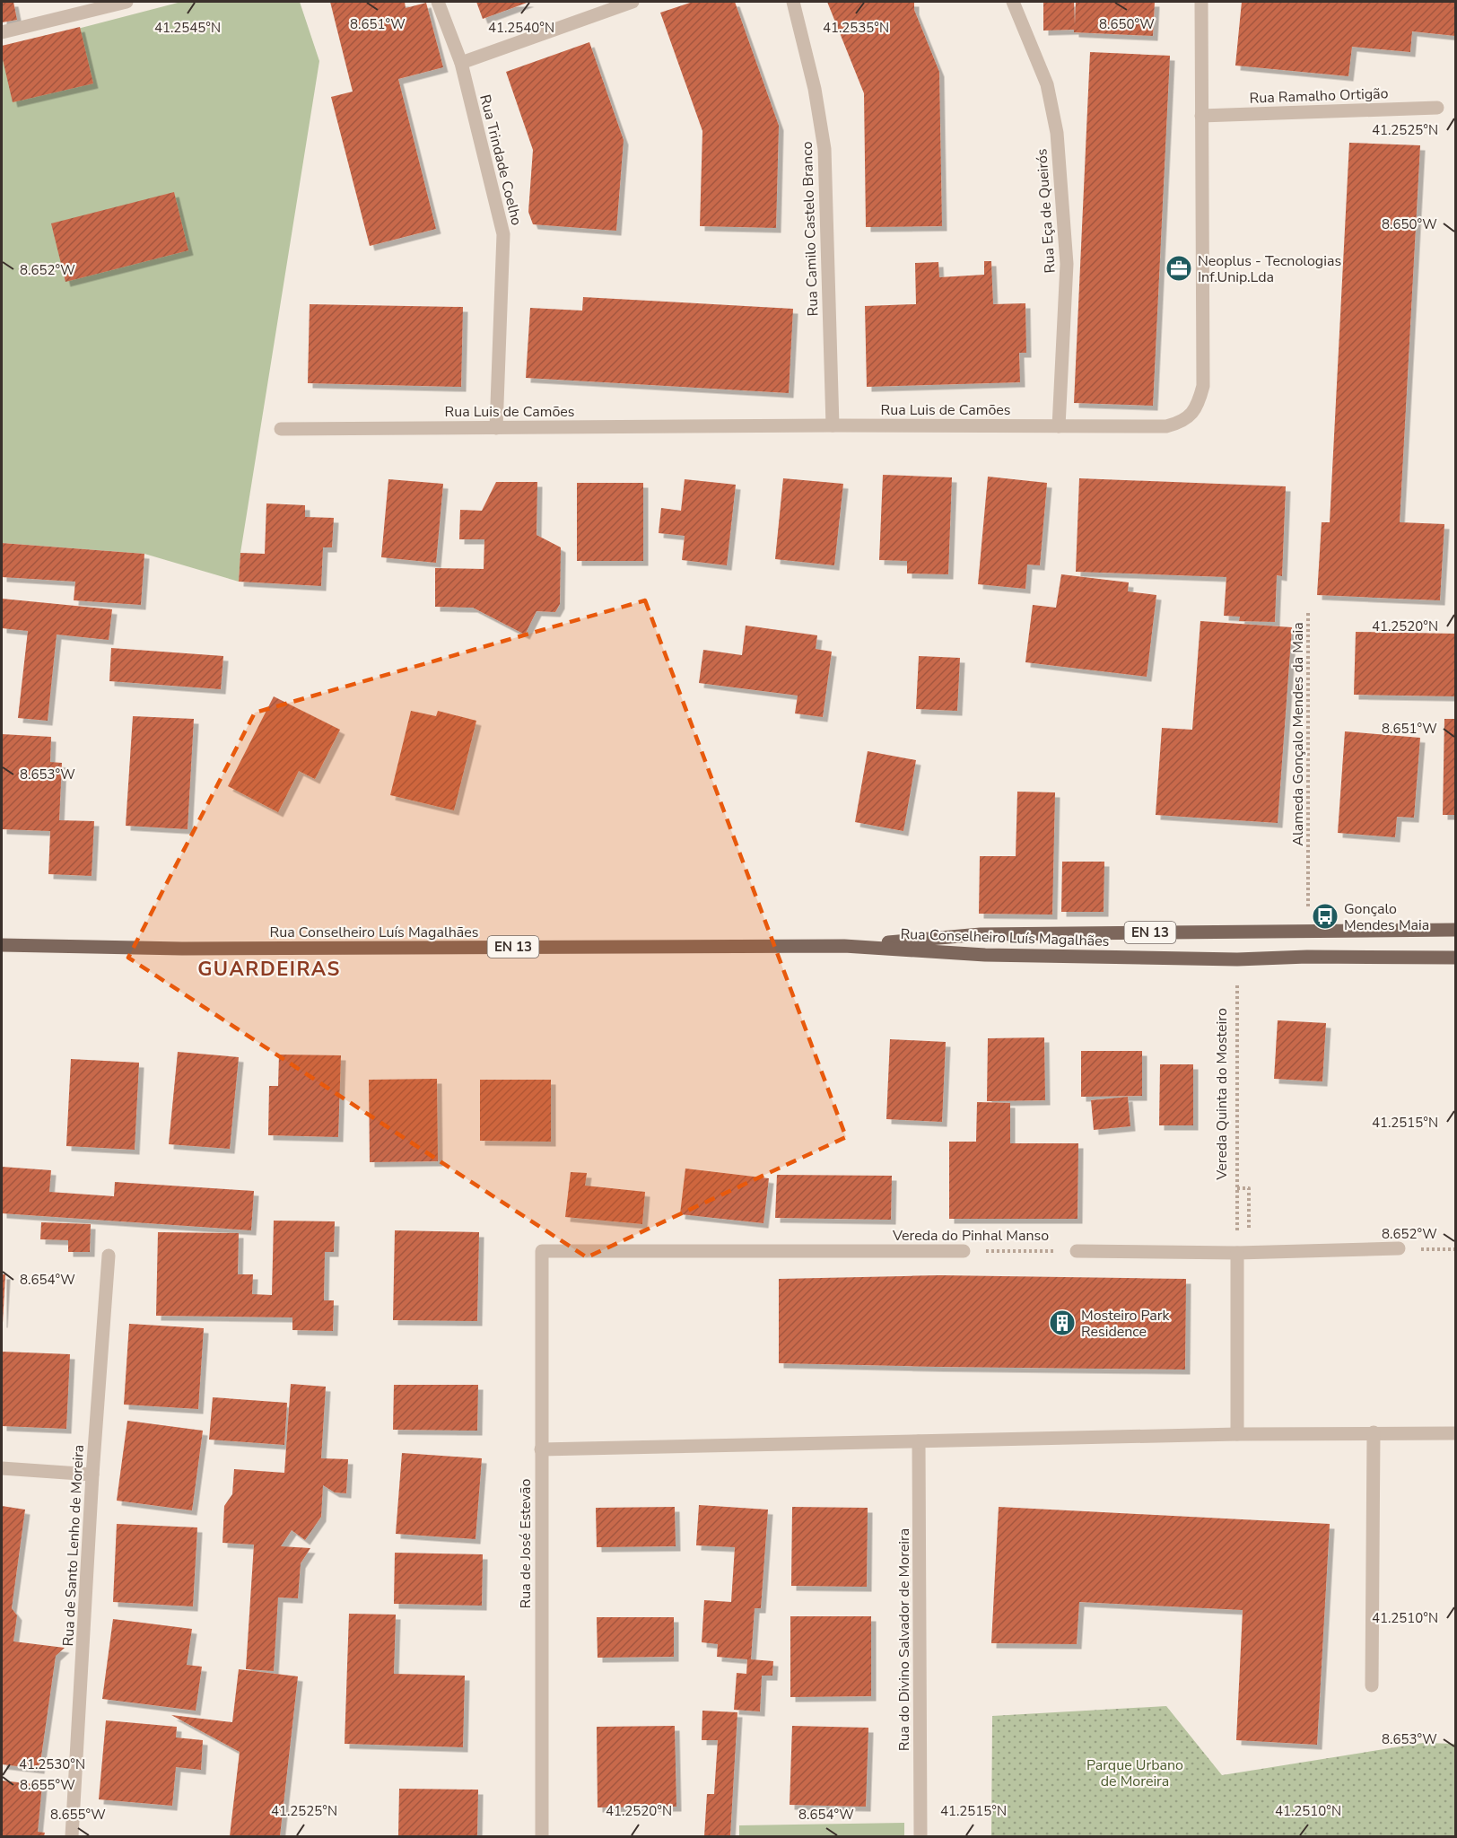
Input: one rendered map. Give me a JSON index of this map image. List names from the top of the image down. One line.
{"streets":{"main road":["Rua Conselheiro Luís Magalhães","EN 13"],"street":["Rua Ramalho Ortigão","Rua Trindade Coelho","Rua Eça de Queirós","Rua Camilo Castelo Branco","Rua Luis de Camões","Vereda do Pinhal Manso","Rua de José Estevão","Rua de Santo Lenho de Moreira","Rua do Divino Salvador de Moreira"],"path":["Alameda Gonçalo Mendes da Maia","Vereda Quinta do Mosteiro"]},"crossings":[["Rua Ramalho Ortigão","Rua Luis de Camões"],["Rua Trindade Coelho","Rua Luis de Camões"],["Rua Eça de Queirós","Rua Luis de Camões"],["Rua Camilo Castelo Branco","Rua Luis de Camões"],["Rua Conselheiro Luís Magalhães","Vereda Quinta do Mosteiro"],["Vereda do Pinhal Manso","Rua de José Estevão"]],"districts":["GUARDEIRAS"],"parks":["Parque Urbano de Moreira"],"places":{"office":["Neoplus - Tecnologias Inf.Unip.Lda"],"bus stop":["Gonçalo Mendes Maia"],"building":["Mosteiro Park Residence"]},"coordinates":["8.651°W","8.650°W","41.2545°N","41.2540°N","41.2535°N","41.2525°N","8.652°W","41.2520°N","8.653°W","41.2515°N","8.654°W","41.2510°N","41.2530°N","8.655°W"]}
